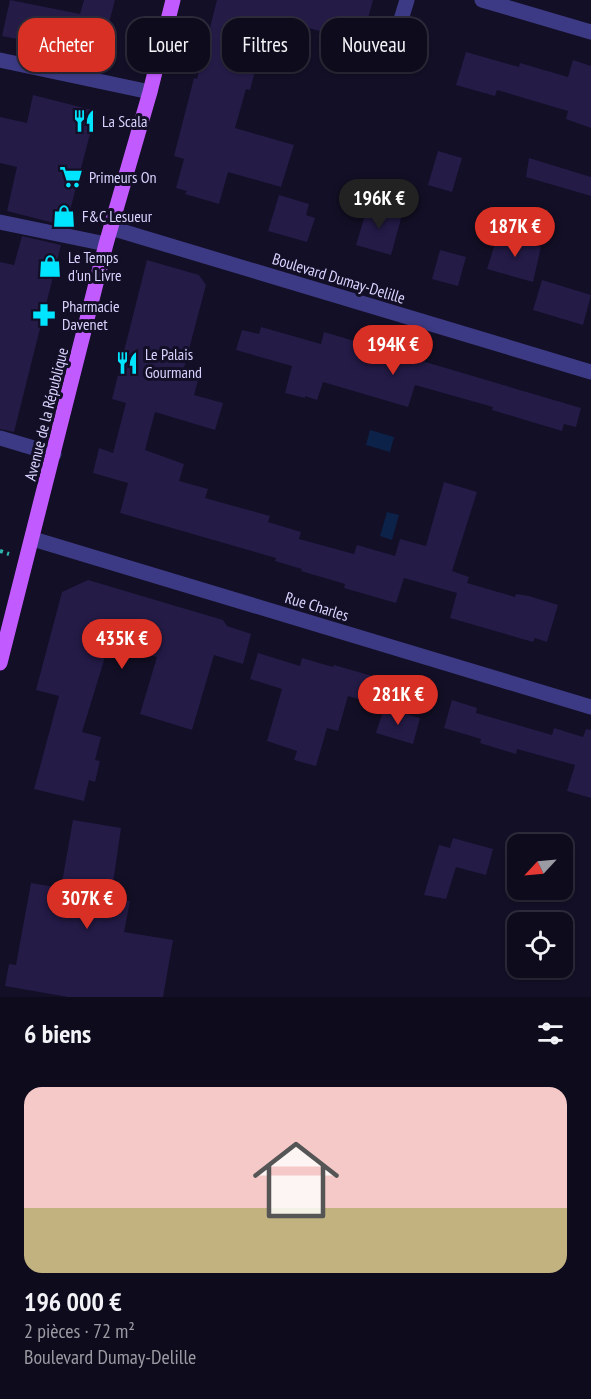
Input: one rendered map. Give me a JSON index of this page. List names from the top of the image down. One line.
{"streets":{"main road":["Avenue de la République"],"street":["Boulevard Dumay-Delille","Rue Charles"]},"crossings":[["Boulevard Dumay-Delille","Avenue de la République"],["Avenue de la République","Rue Charles"]],"places":{"restaurant":["La Scala","Le Palais Gourmand"],"supermarket":["Primeurs On"],"shop":["F&C Lesueur","Le Temps d'un Livre"],"pharmacy":["Pharmacie Davenet"]},"north":"bottom left","page":{"chip":["Acheter","Louer","Filtres","Nouveau"],"price":["196K €","187K €","194K €","435K €","281K €","307K €"],"heading":"6 biens","list":[{"name":"196 000 €","note":"2 pièces · 72 m² · Boulevard Dumay-Delille"}]}}
